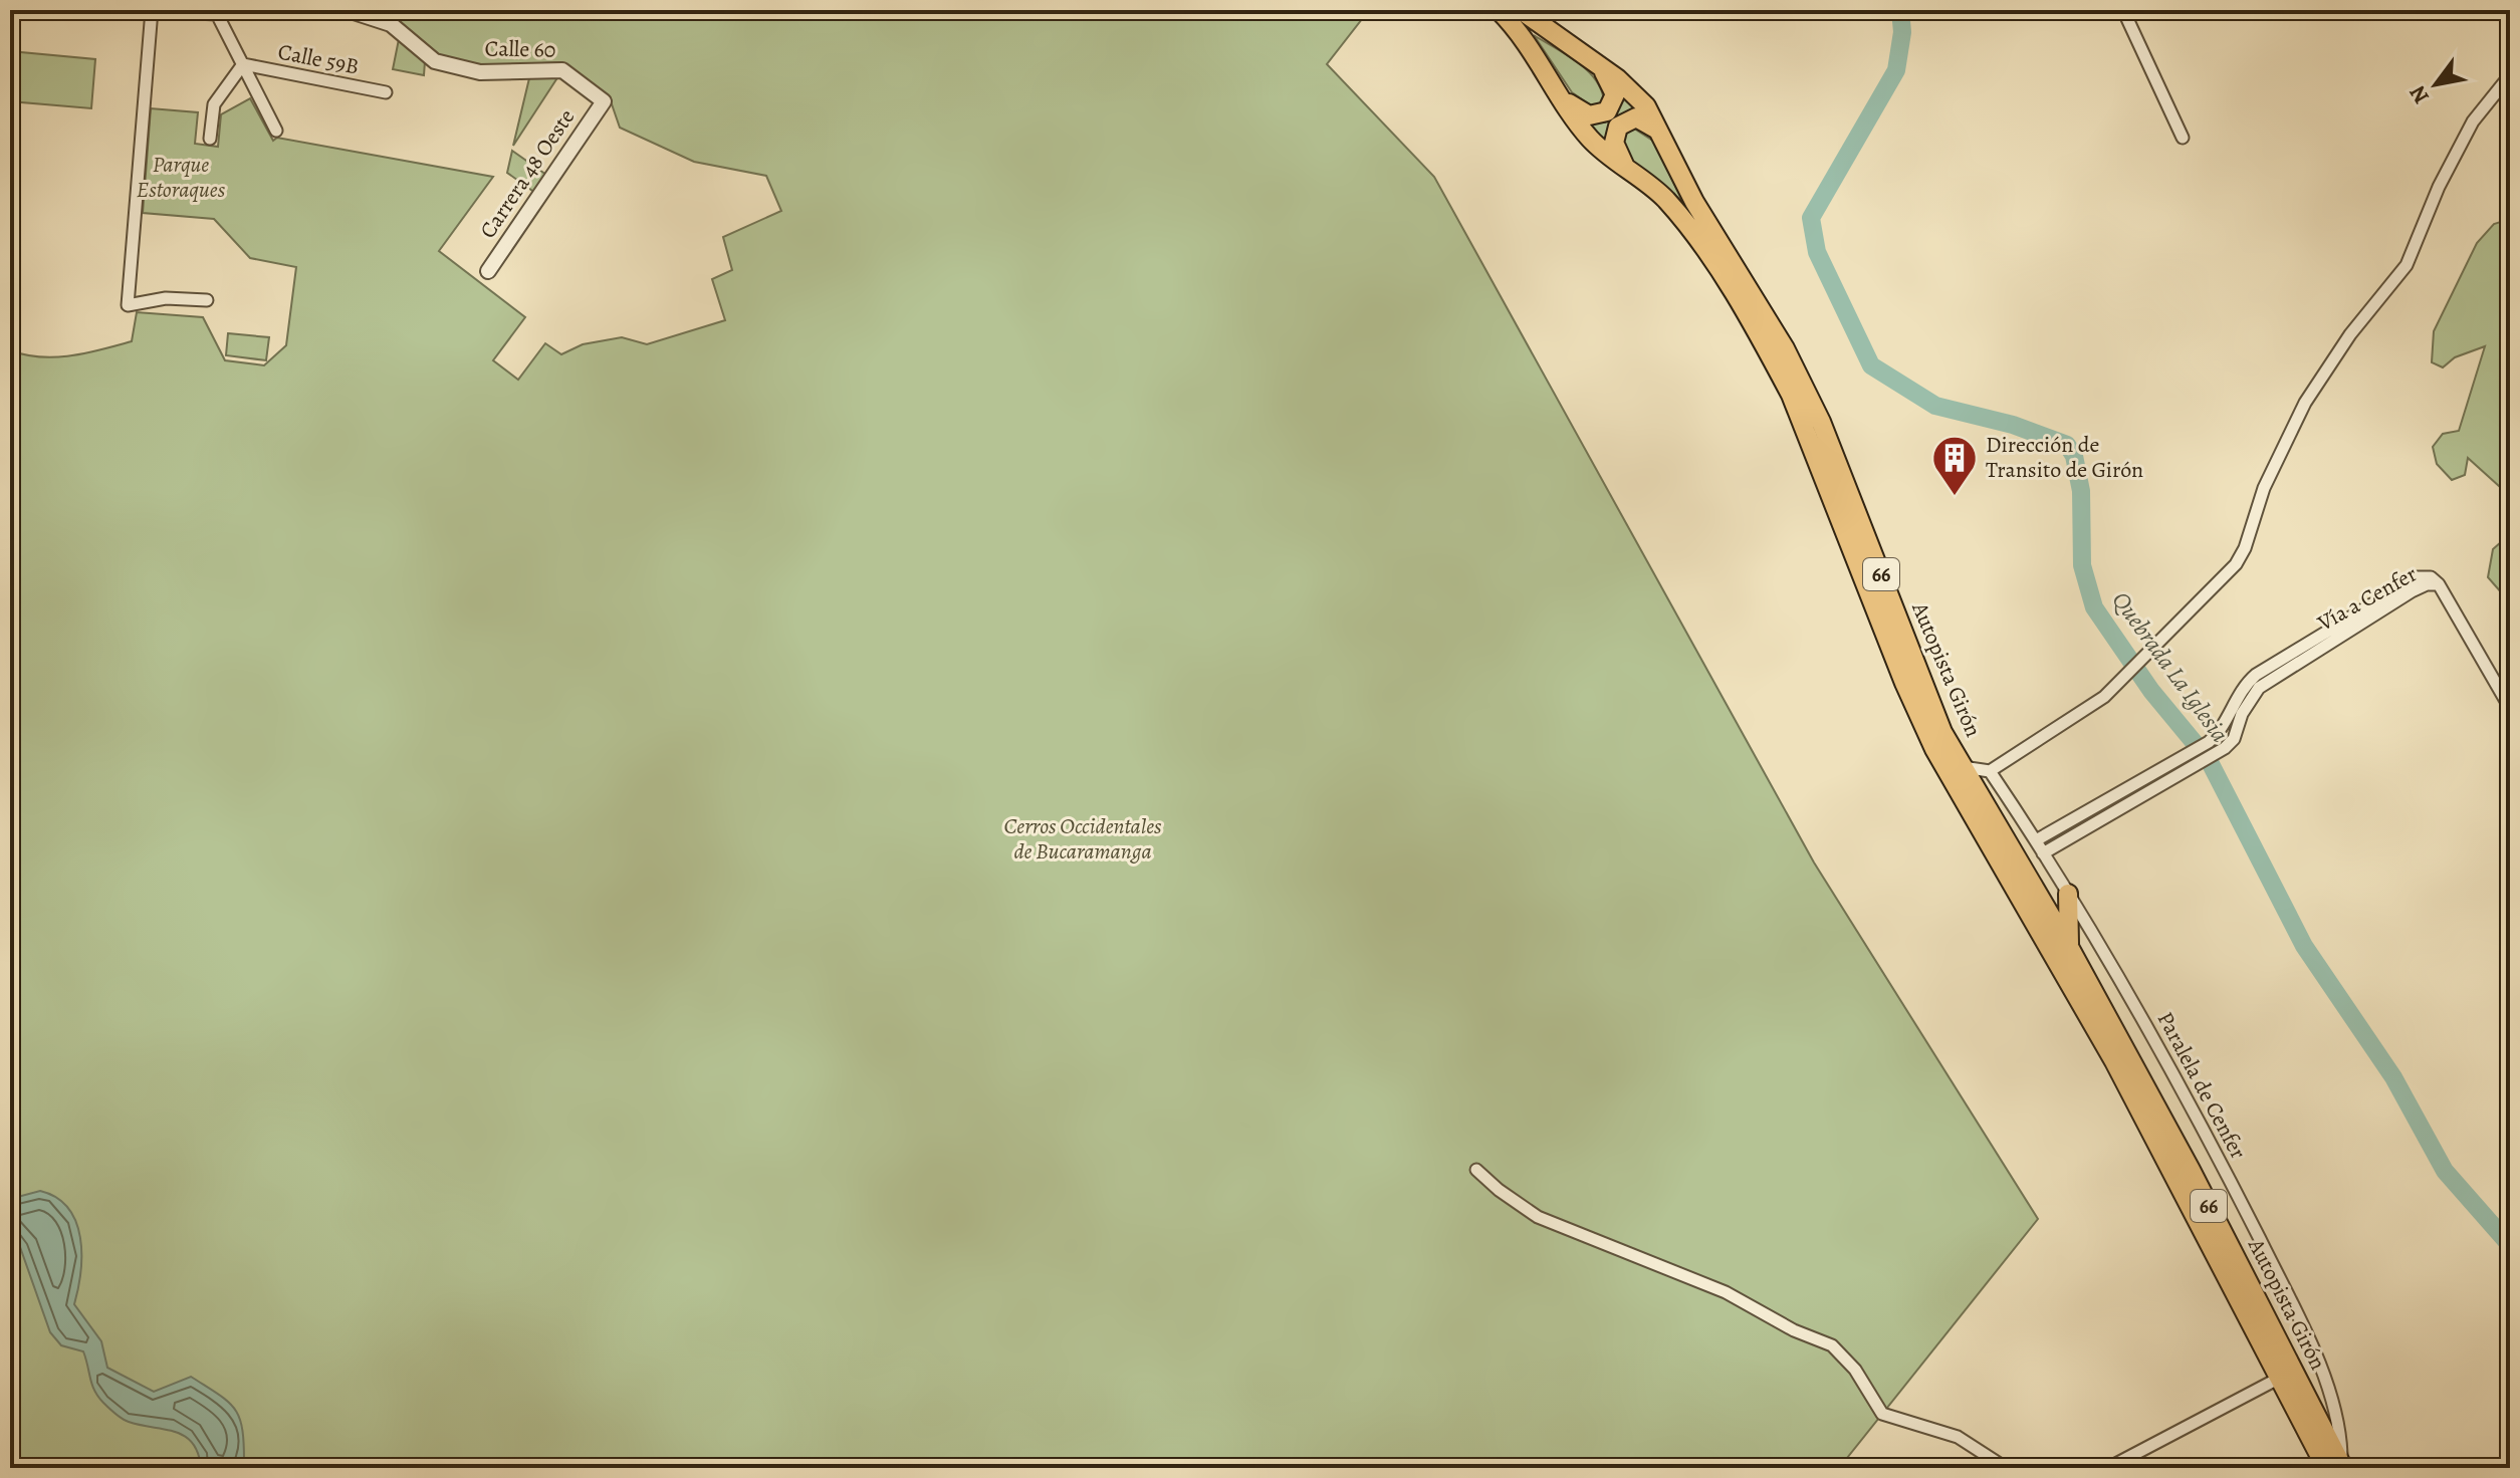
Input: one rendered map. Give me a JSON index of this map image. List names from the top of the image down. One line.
{"streets":{"highway":["66","Autopista Girón"],"street":["Calle 60","Calle 59B","Carrera 48 Oeste","Vía a Cenfer","Paralela de Cenfer"]},"crossings":[["Calle 60","Carrera 48 Oeste"],["Vía a Cenfer","Paralela de Cenfer"],["Autopista Girón","Paralela de Cenfer"]],"water":["Quebrada La Iglesia"],"parks":["Parque Estoraques","Cerros Occidentales de Bucaramanga"],"places":{"building":["Dirección de Transito de Girón"]},"north":"bottom left"}
